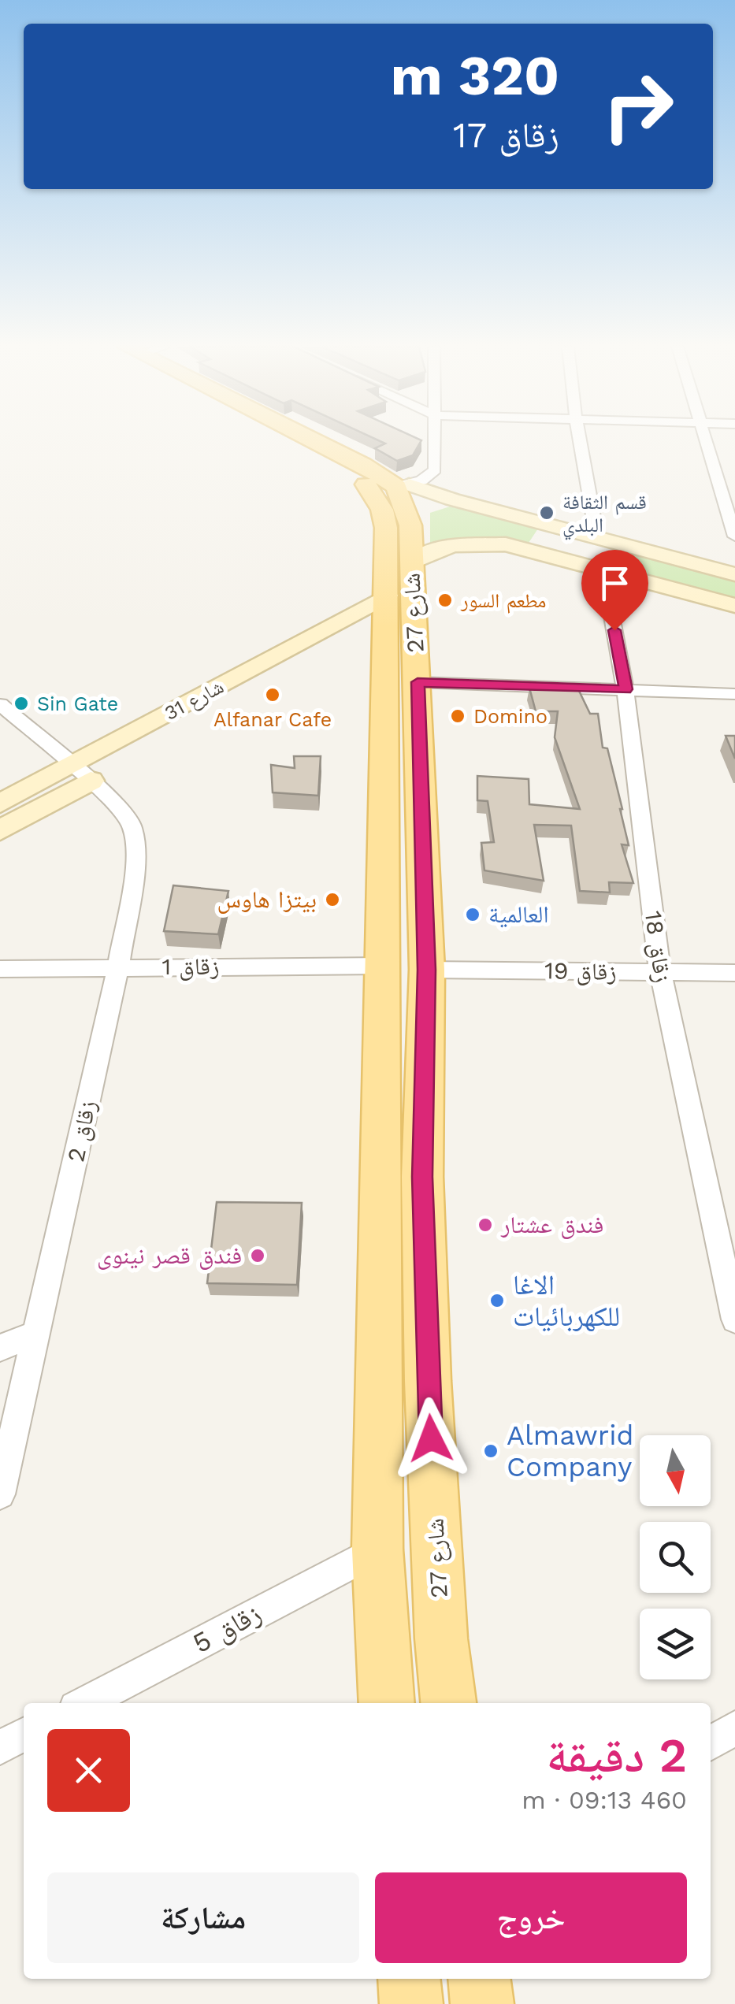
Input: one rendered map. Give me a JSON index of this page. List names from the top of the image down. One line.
{"streets":{"main road":["شارع 27"],"street":["شارع 31","زقاق 18","زقاق 1","زقاق 19","زقاق 2","زقاق 5"]},"crossings":[["شارع 27","شارع 31"],["شارع 27","زقاق 1"],["شارع 27","زقاق 19"],["شارع 27","زقاق 5"],["شارع 31","زقاق 2"],["زقاق 18","زقاق 19"],["زقاق 1","زقاق 2"]],"places":["قسم الثقافة البلدي","مطعم السور","Alfanar Cafe","Sin Gate","Domino","بيتزا هاوس","العالمية","فندق عشتار","فندق قصر نينوى","الاغا للكهربائيات","Almawrid Company"],"north":"bottom","page":{"turn":["320 m","زقاق 17"],"heading":["2 دقيقة","460 m · 09:13"],"buttons":["خروج","مشاركة"]}}
